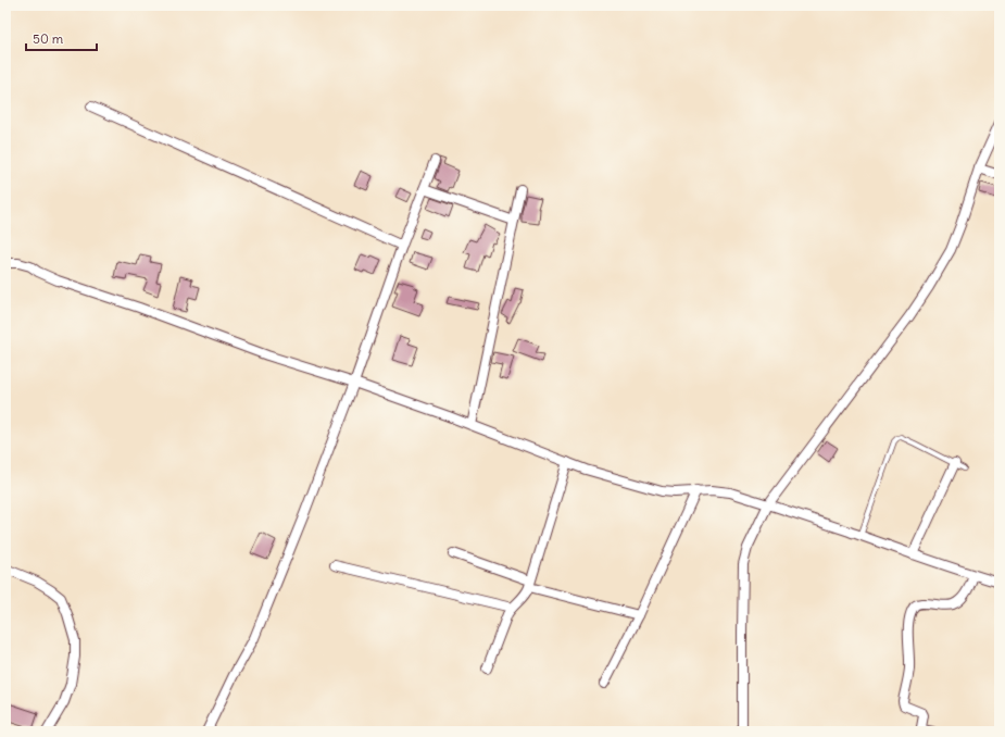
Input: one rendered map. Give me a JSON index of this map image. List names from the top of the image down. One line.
{"scale_bar":"50 m"}
